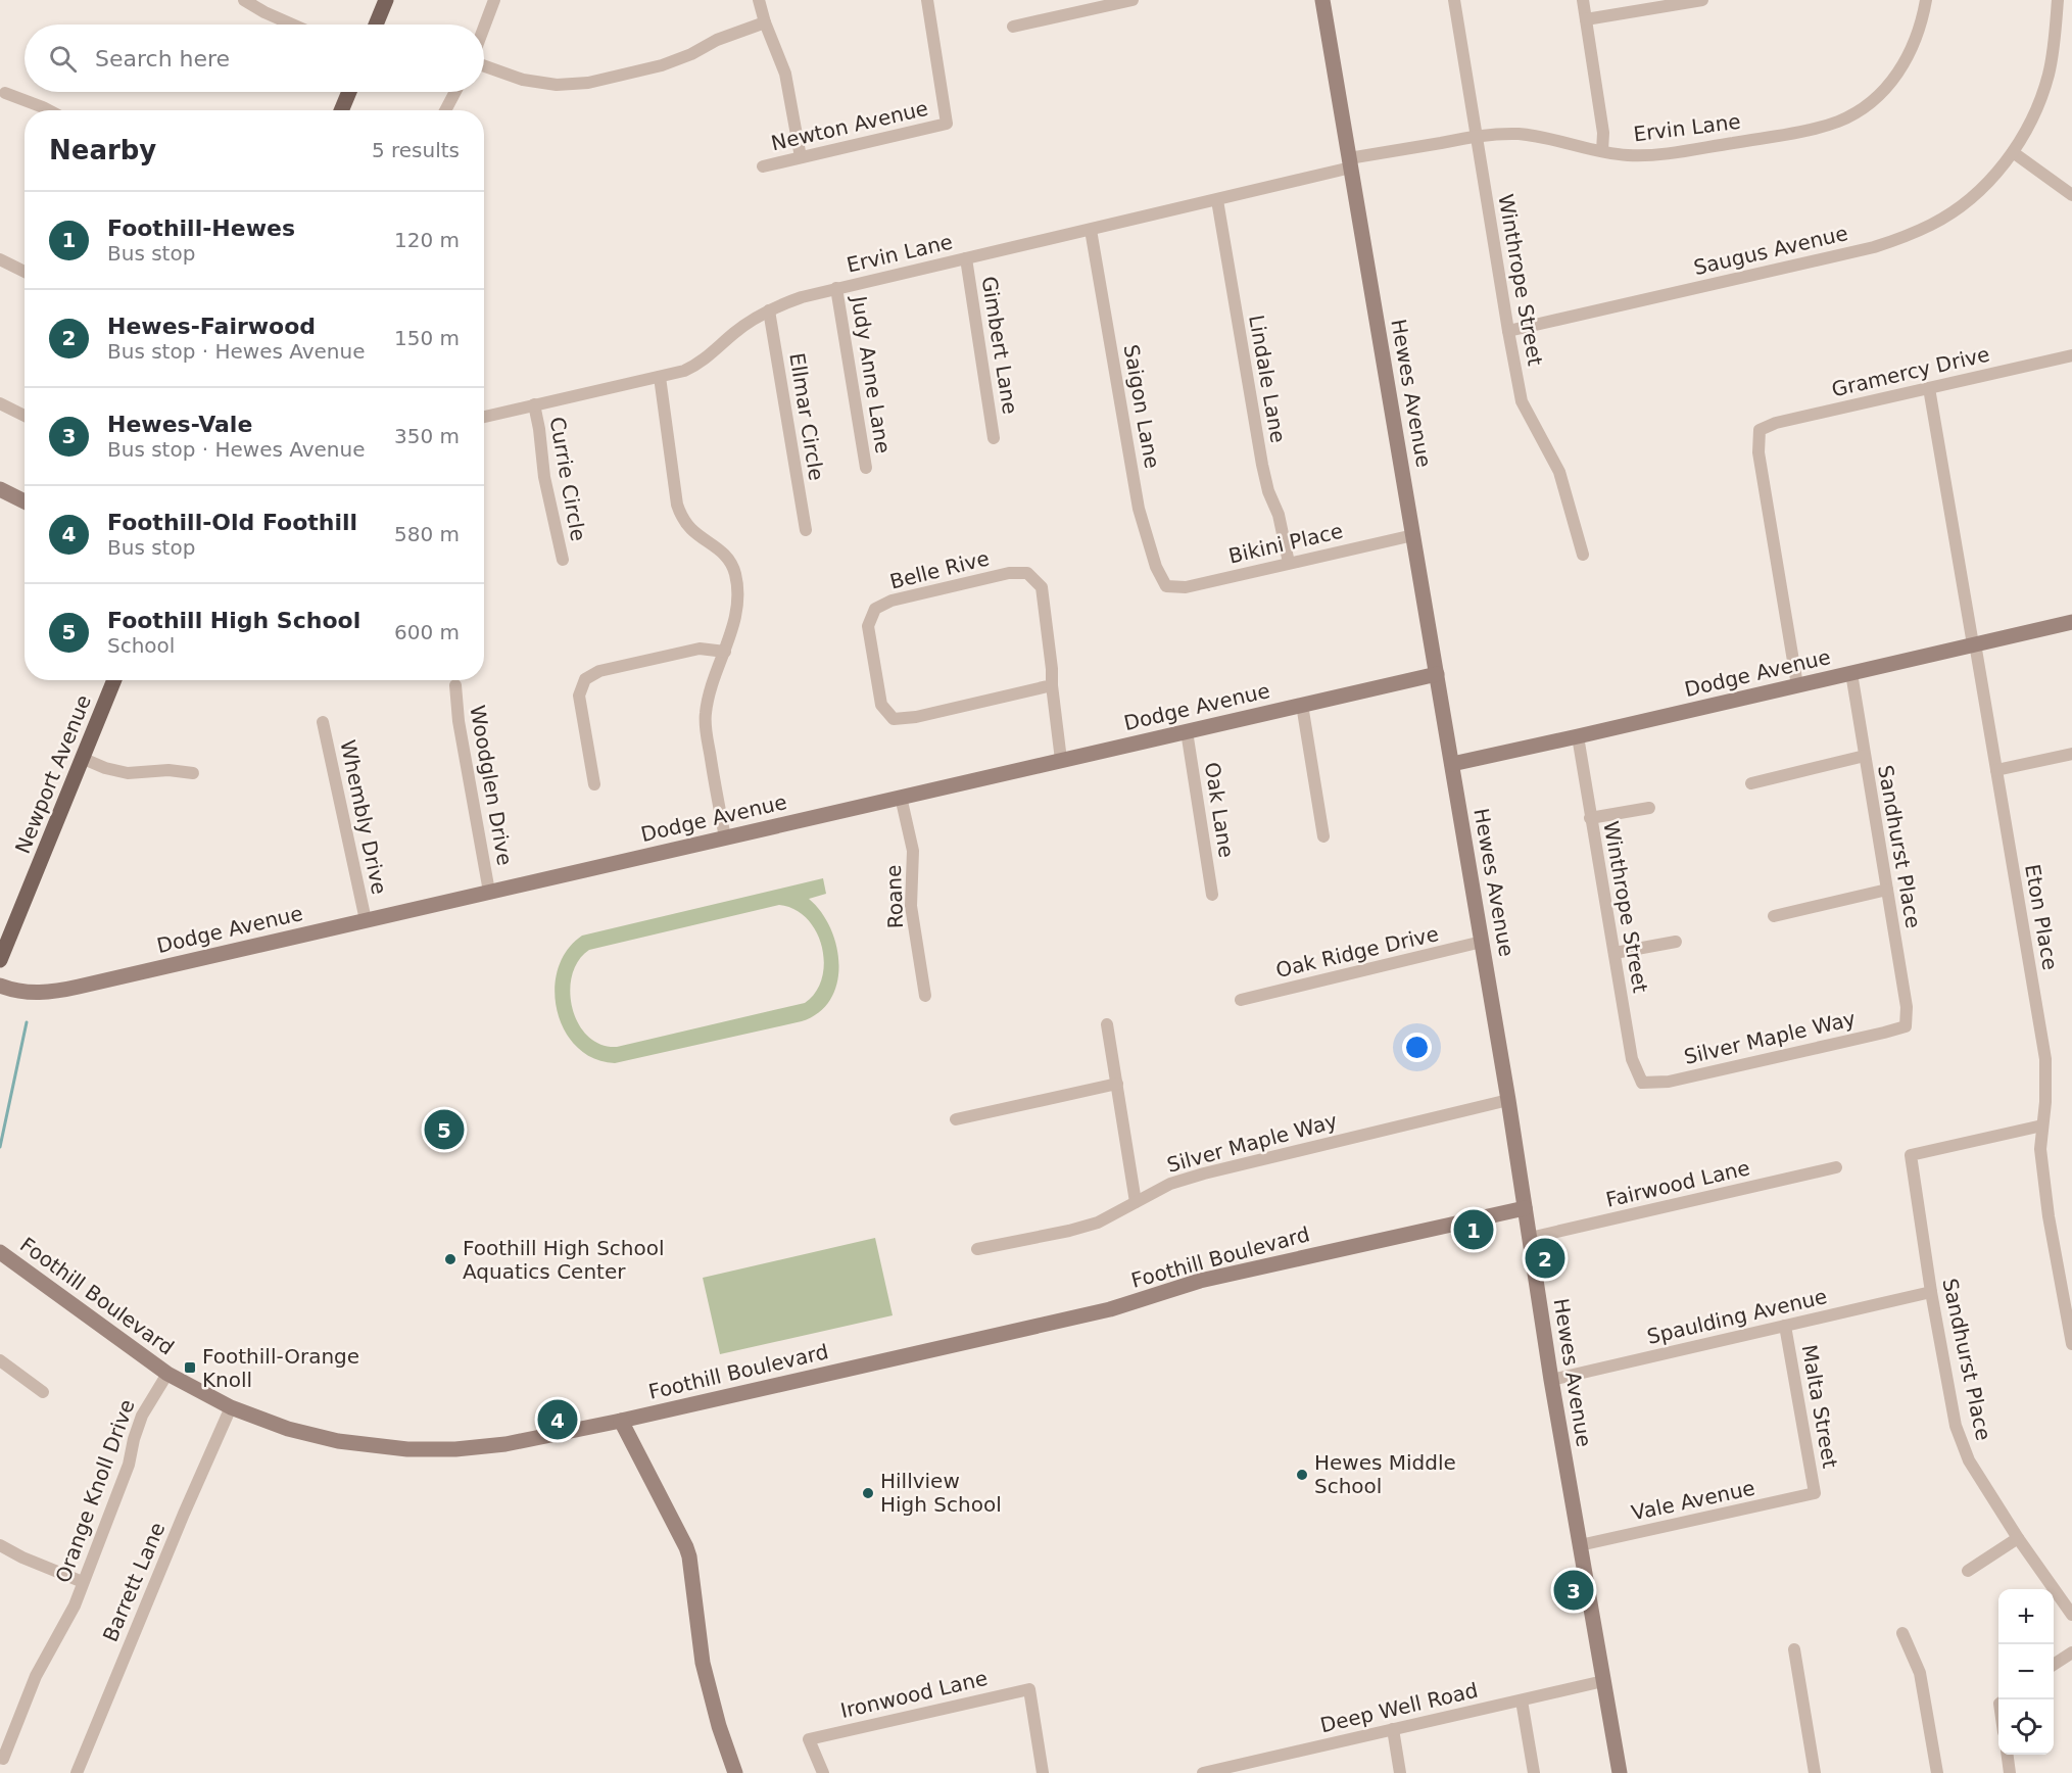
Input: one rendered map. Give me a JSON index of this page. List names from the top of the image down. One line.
{"streets":{"main road":["Newport Avenue"],"street":["Newton Avenue","Ervin Lane","Saugus Avenue","Winthrope Street","Gimbert Lane","Gramercy Drive","Judy Anne Lane","Lindale Lane","Hewes Avenue","Saigon Lane","Ellmar Circle","Currie Circle","Bikini Place","Belle Rive","Dodge Avenue","Woodglen Drive","Oak Lane","Whembly Drive","Sandhurst Place","Roane","Eton Place","Oak Ridge Drive","Silver Maple Way","Fairwood Lane","Foothill Boulevard","Spaulding Avenue","Malta Street","Orange Knoll Drive","Vale Avenue","Barrett Lane","Ironwood Lane","Deep Well Road"]},"crossings":[["Ervin Lane","Winthrope Street"],["Ervin Lane","Gimbert Lane"],["Ervin Lane","Judy Anne Lane"],["Ervin Lane","Lindale Lane"],["Ervin Lane","Hewes Avenue"],["Ervin Lane","Saigon Lane"],["Ervin Lane","Ellmar Circle"],["Ervin Lane","Currie Circle"],["Saugus Avenue","Winthrope Street"],["Winthrope Street","Dodge Avenue"],["Winthrope Street","Silver Maple Way"],["Gramercy Drive","Dodge Avenue"],["Gramercy Drive","Eton Place"],["Lindale Lane","Bikini Place"],["Hewes Avenue","Bikini Place"],["Hewes Avenue","Dodge Avenue"],["Hewes Avenue","Oak Ridge Drive"],["Hewes Avenue","Silver Maple Way"],["Hewes Avenue","Fairwood Lane"],["Hewes Avenue","Foothill Boulevard"],["Hewes Avenue","Spaulding Avenue"],["Hewes Avenue","Vale Avenue"],["Hewes Avenue","Deep Well Road"],["Saigon Lane","Bikini Place"],["Belle Rive","Dodge Avenue"],["Dodge Avenue","Woodglen Drive"],["Dodge Avenue","Oak Lane"],["Dodge Avenue","Whembly Drive"],["Dodge Avenue","Sandhurst Place"],["Dodge Avenue","Roane"],["Dodge Avenue","Eton Place"],["Sandhurst Place","Eton Place"],["Sandhurst Place","Silver Maple Way"],["Sandhurst Place","Spaulding Avenue"],["Foothill Boulevard","Orange Knoll Drive"],["Foothill Boulevard","Barrett Lane"],["Spaulding Avenue","Malta Street"],["Malta Street","Vale Avenue"]],"places":{"other":["Foothill High School Aquatics Center","Hewes Middle School","Hillview High School"],"transit":["Foothill-Orange Knoll"]},"page":{"search":"Search here","heading":["Nearby","5 results"],"list":[{"mark":"1","name":"Foothill-Hewes","note":"Bus stop","value":"120 m"},{"mark":"2","name":"Hewes-Fairwood","note":"Bus stop · Hewes Avenue","value":"150 m"},{"mark":"3","name":"Hewes-Vale","note":"Bus stop · Hewes Avenue","value":"350 m"},{"mark":"4","name":"Foothill-Old Foothill","note":"Bus stop","value":"580 m"},{"mark":"5","name":"Foothill High School","note":"School","value":"600 m"}],"pins":["5","1","2","4","3"],"map_buttons":["+","−"]}}
